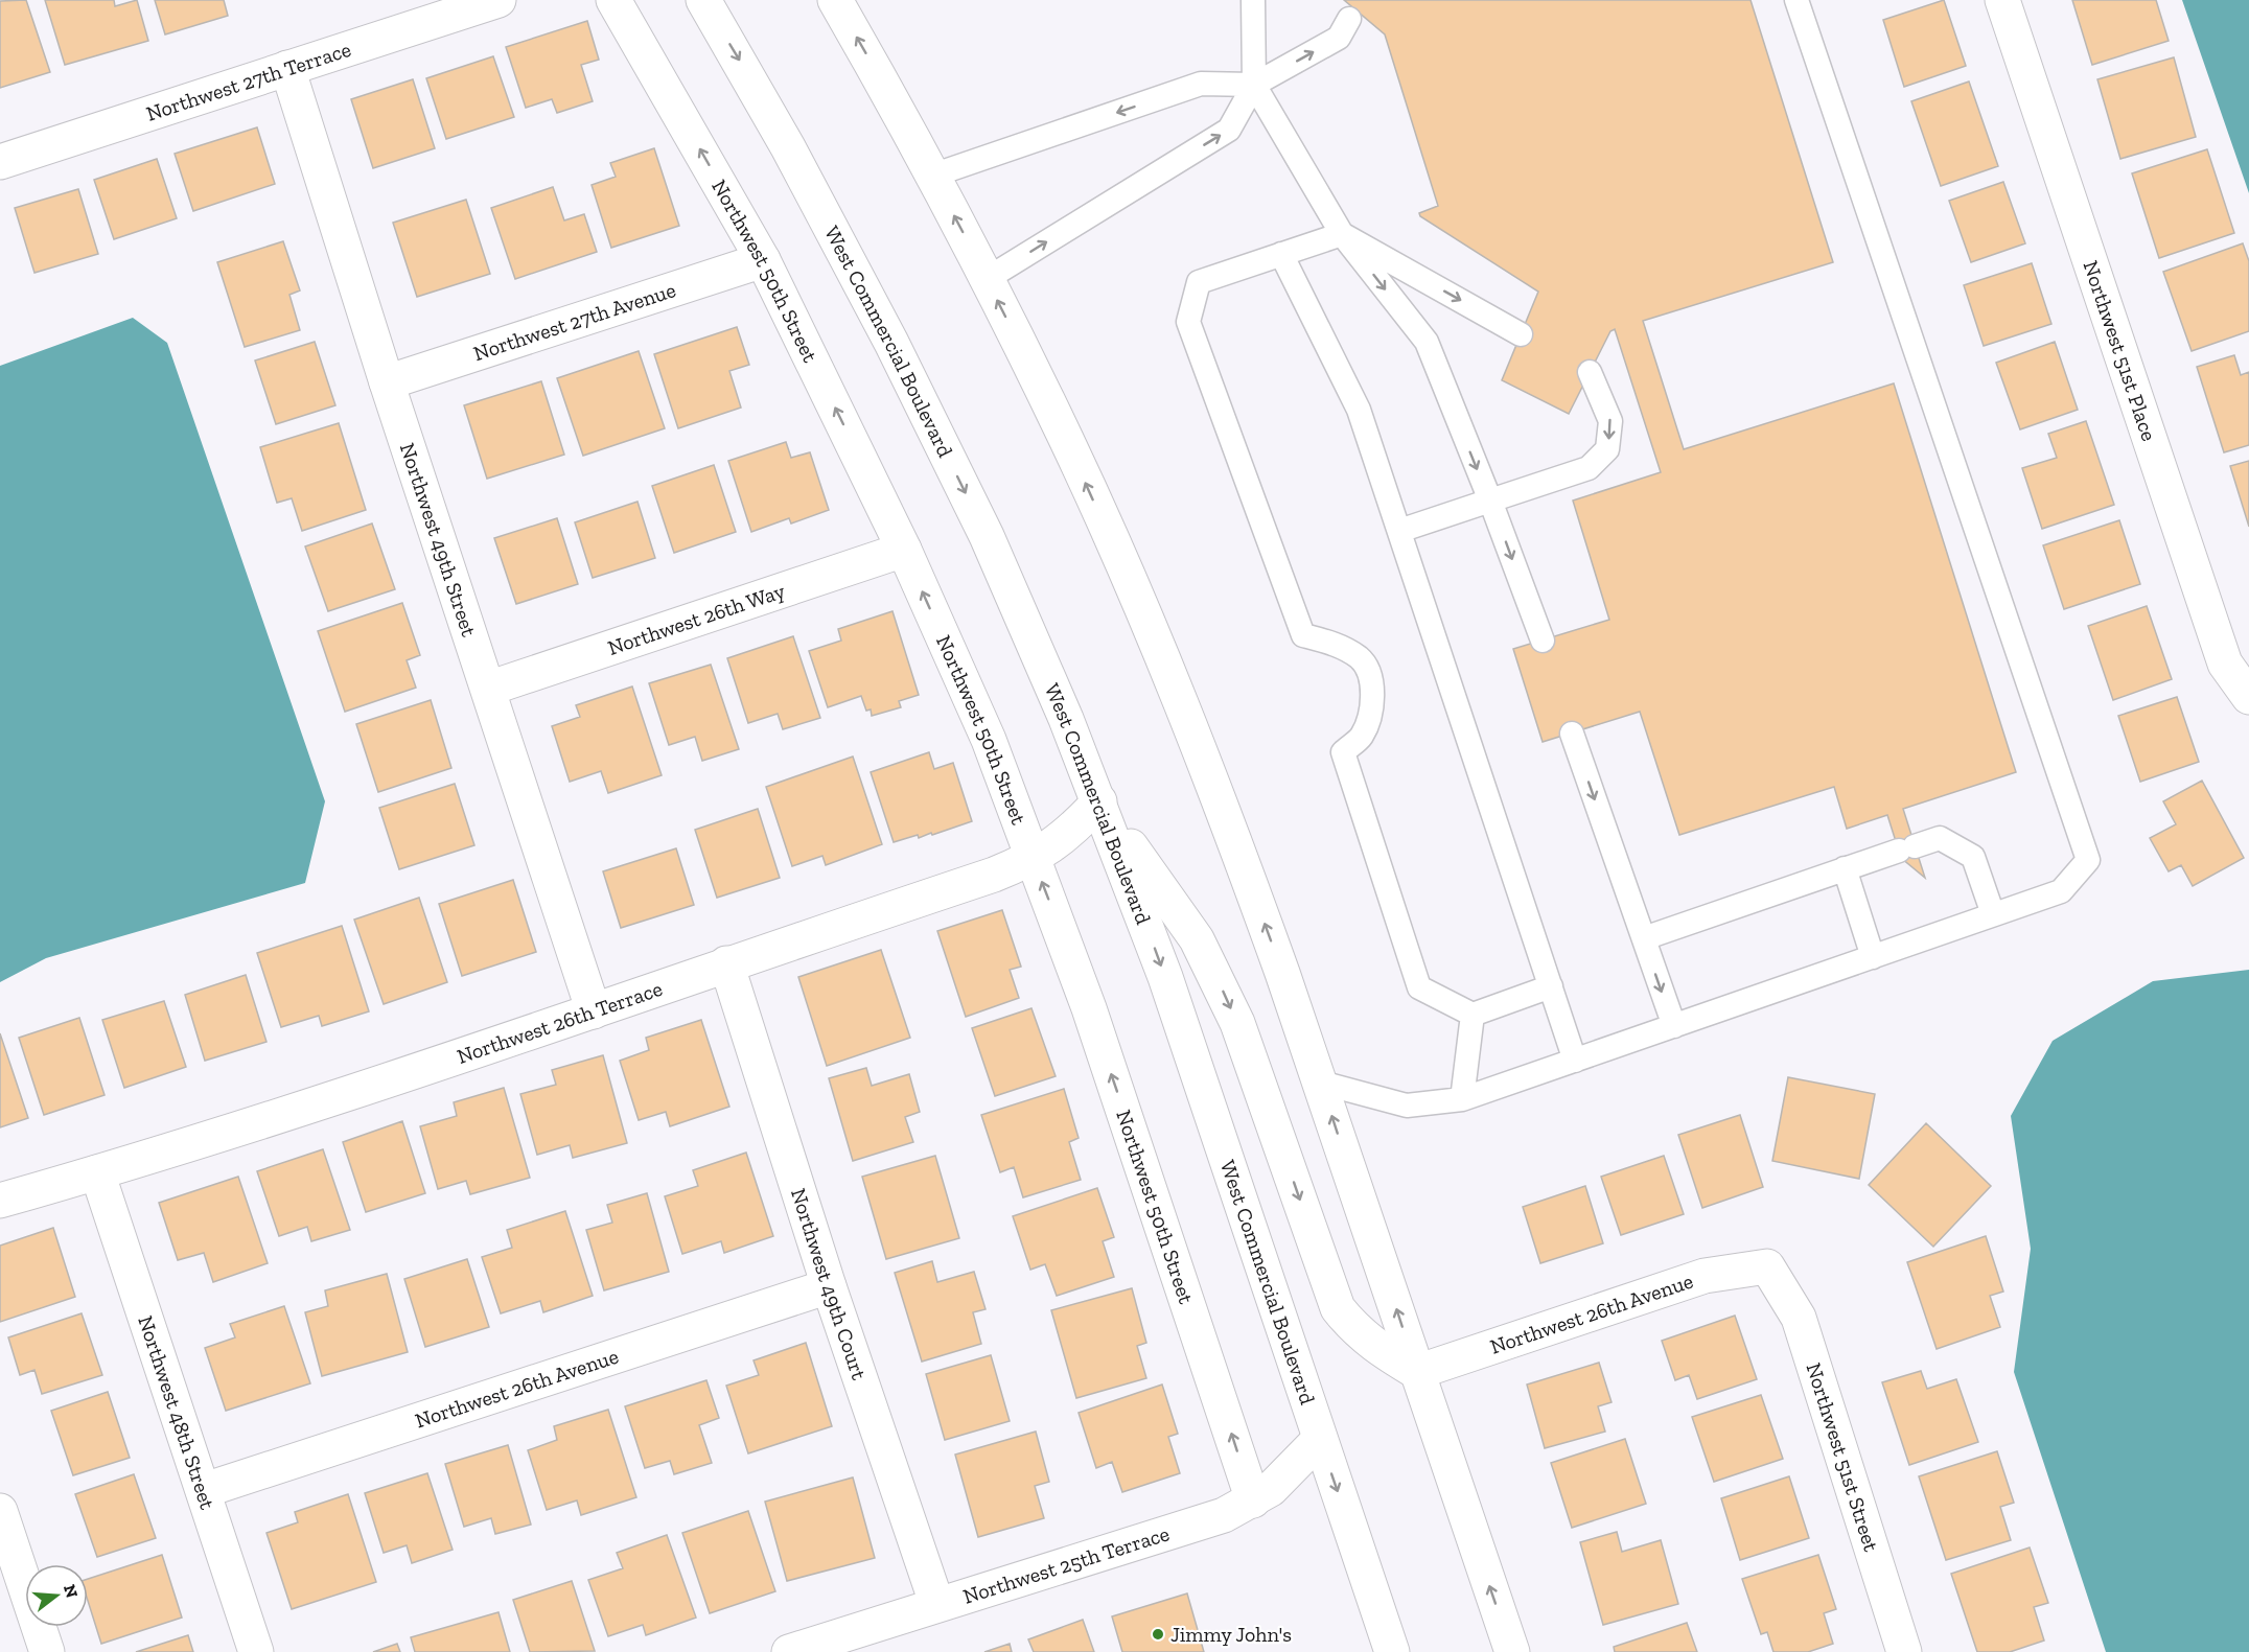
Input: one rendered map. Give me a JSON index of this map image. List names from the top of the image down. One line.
{"streets":{"main road":["Northwest 27th Terrace","Northwest 50th Street","Northwest 27th Avenue","West Commercial Boulevard","Northwest 51st Place","Northwest 49th Street","Northwest 26th Way","Northwest 26th Terrace","Northwest 49th Court","Northwest 26th Avenue","Northwest 48th Street","Northwest 51st Street","Northwest 25th Terrace"]},"crossings":[["Northwest 27th Terrace","Northwest 49th Street"],["Northwest 50th Street","Northwest 27th Avenue"],["Northwest 50th Street","Northwest 26th Way"],["Northwest 50th Street","Northwest 26th Terrace"],["Northwest 50th Street","Northwest 25th Terrace"],["Northwest 27th Avenue","Northwest 49th Street"],["West Commercial Boulevard","Northwest 26th Terrace"],["West Commercial Boulevard","Northwest 25th Terrace"],["Northwest 49th Street","Northwest 26th Way"],["Northwest 49th Street","Northwest 26th Terrace"],["Northwest 26th Terrace","Northwest 49th Court"],["Northwest 26th Terrace","Northwest 48th Street"],["Northwest 49th Court","Northwest 26th Avenue"],["Northwest 49th Court","Northwest 25th Terrace"],["Northwest 26th Avenue","Northwest 48th Street"],["Northwest 26th Avenue","Northwest 51st Street"]],"places":["Jimmy John's"],"north":"right"}
